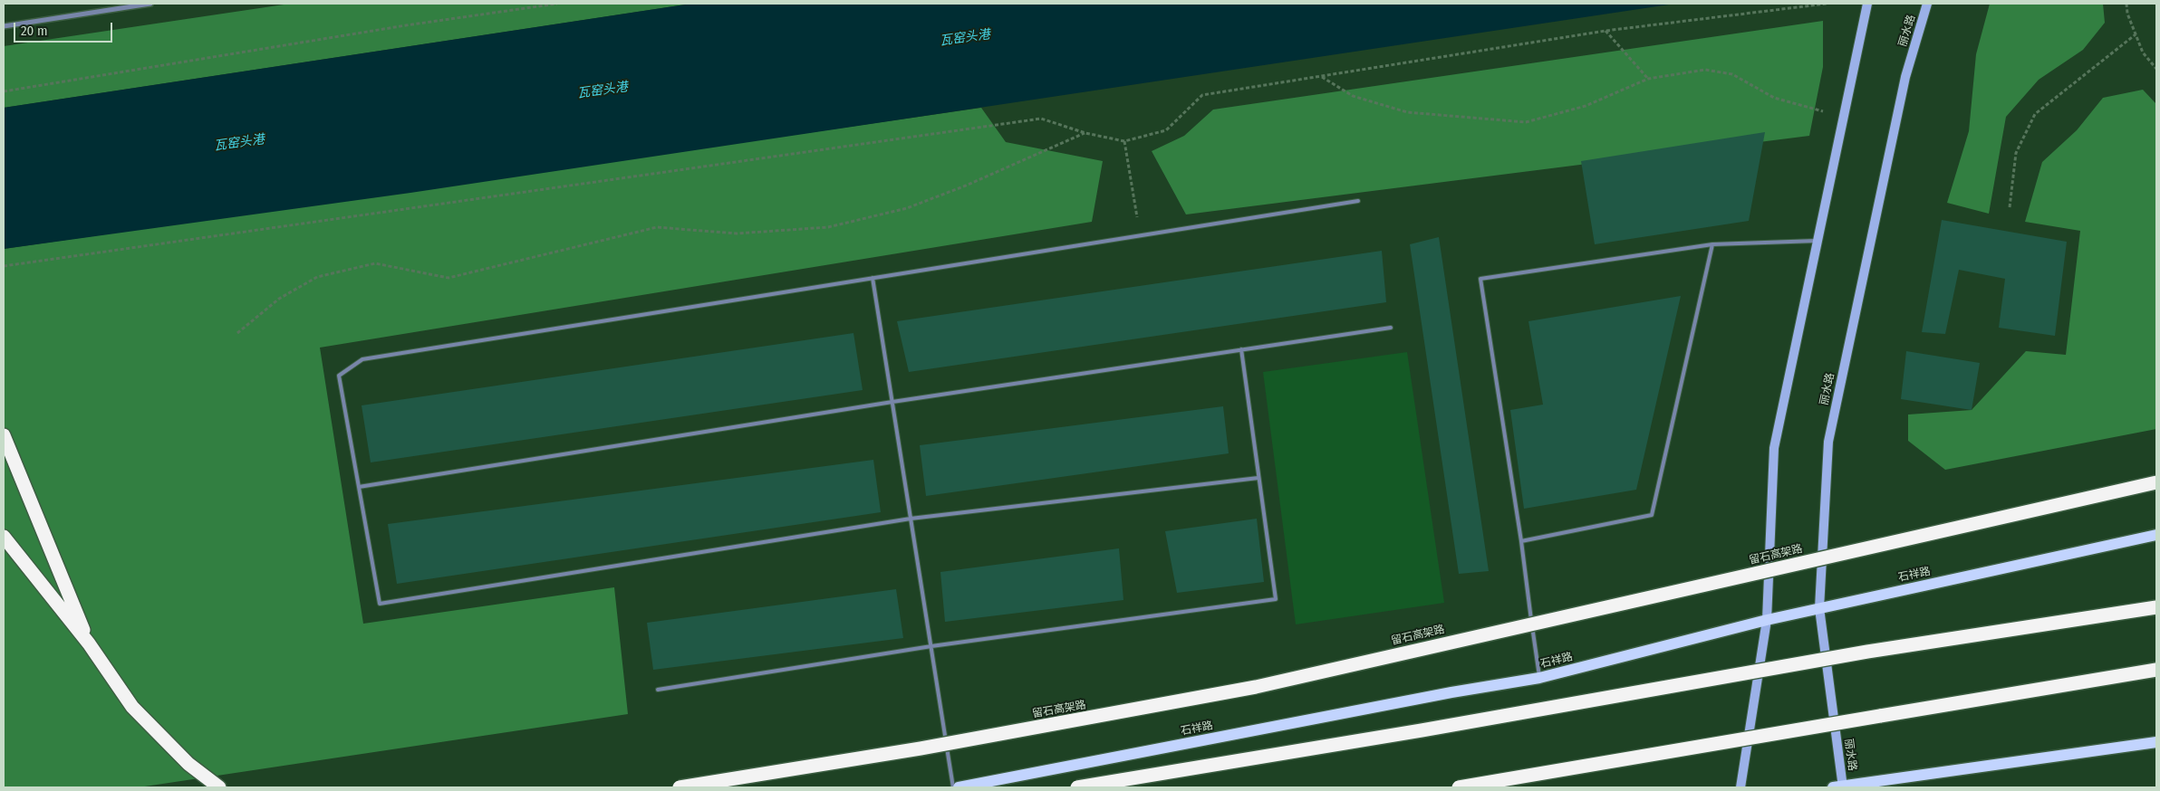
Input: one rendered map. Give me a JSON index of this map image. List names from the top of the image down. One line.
{"streets":{"highway":["留石高架路"],"main road":["丽水路","石祥路"]},"crossings":[["丽水路","石祥路"]],"water":["瓦窑头港"],"scale_bar":"20 m"}
